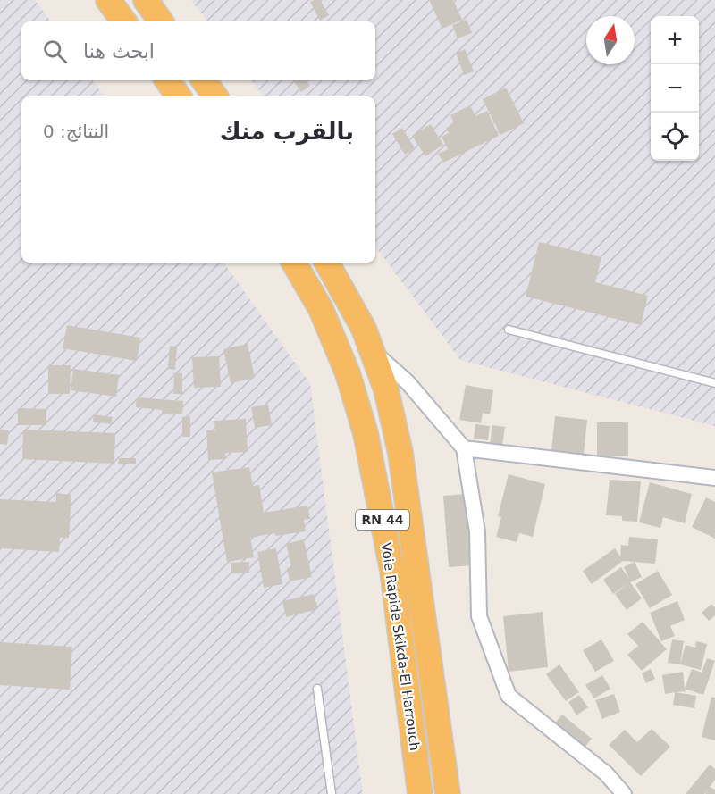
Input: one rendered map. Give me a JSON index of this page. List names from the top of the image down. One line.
{"streets":{"highway":["RN 44","Voie Rapide Skikda-El Harrouch"]},"north":"top","page":{"map_buttons":["+","−"],"search":"ابحث هنا","heading":["بالقرب منك","النتائج: 0"]}}
